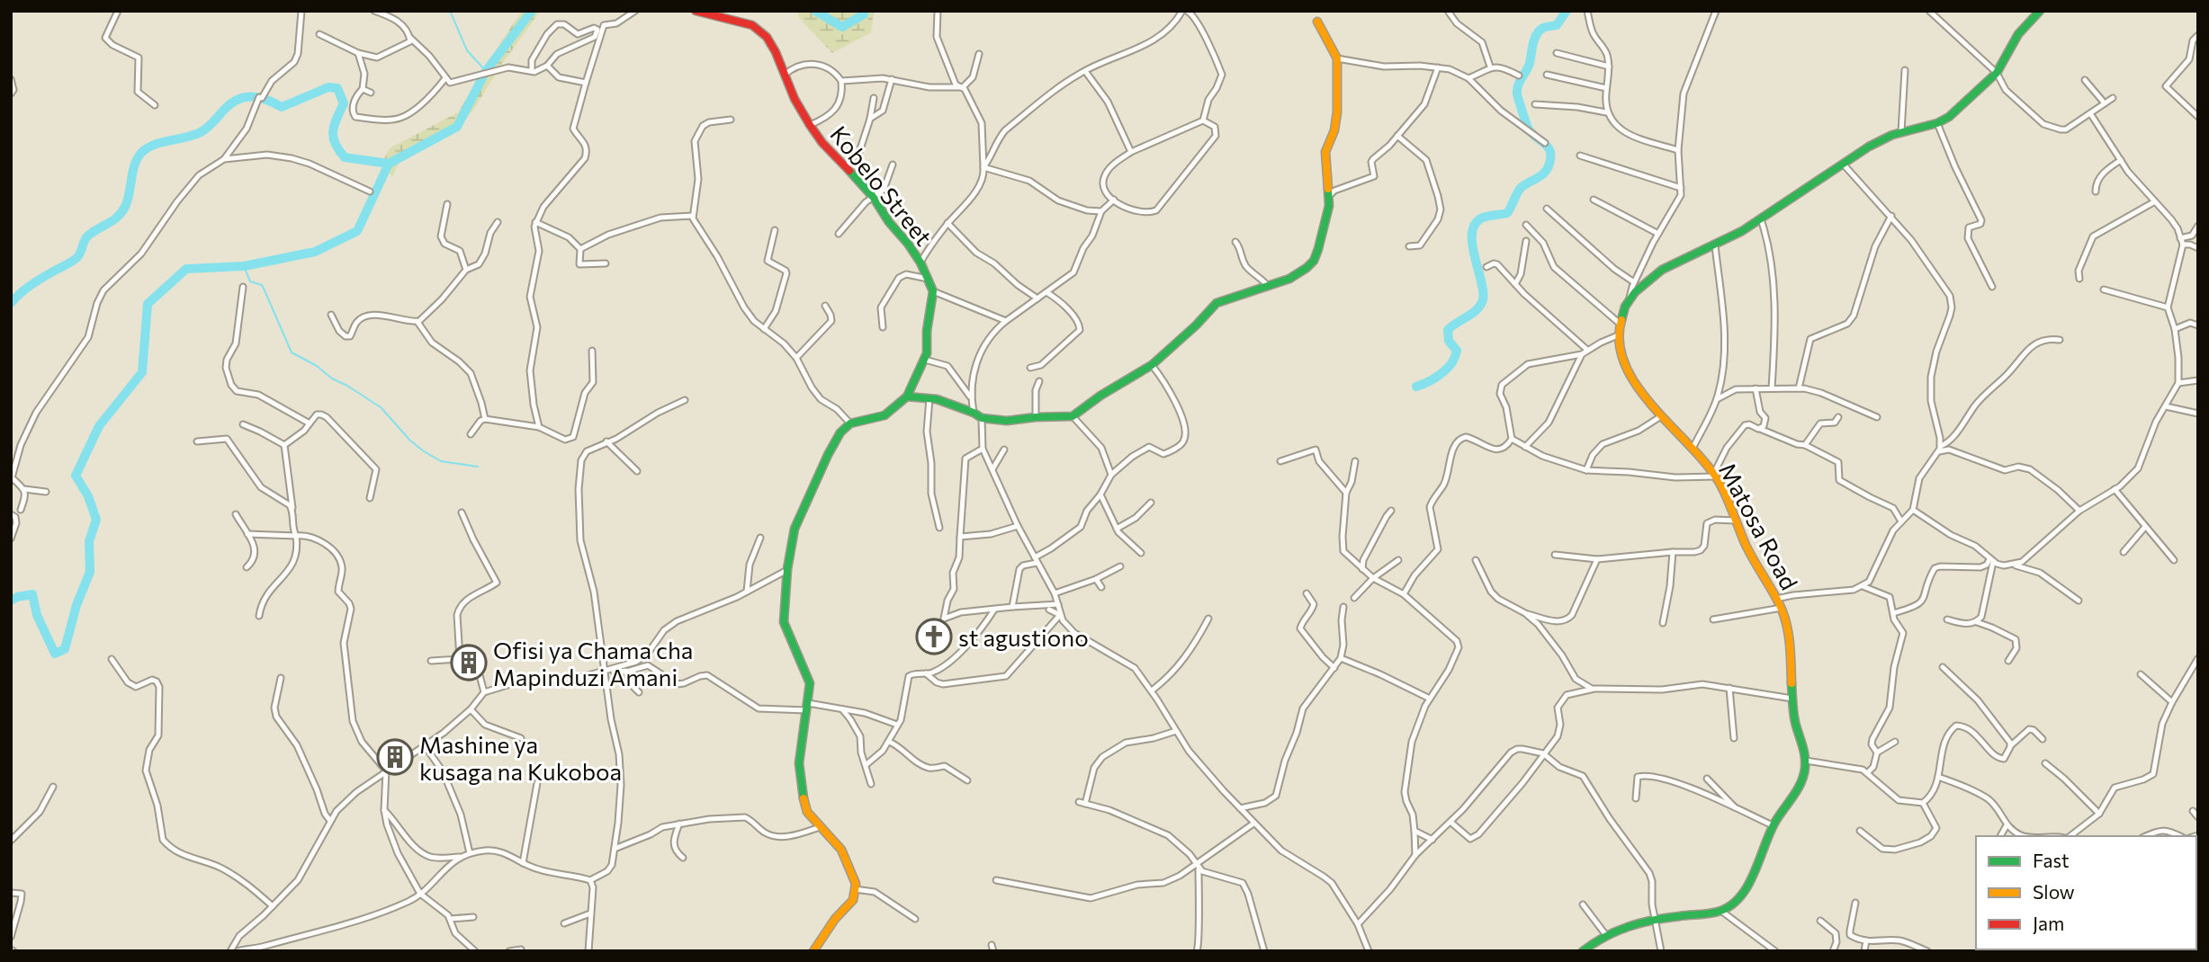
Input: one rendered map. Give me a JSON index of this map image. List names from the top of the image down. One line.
{"streets":{"street":["Kobelo Street","Matosa Road"]},"places":{"church":["st agustiono"],"building":["Ofisi ya Chama cha Mapinduzi Amani","Mashine ya kusaga na Kukoboa"]},"legend":["Fast","Slow","Jam"]}
